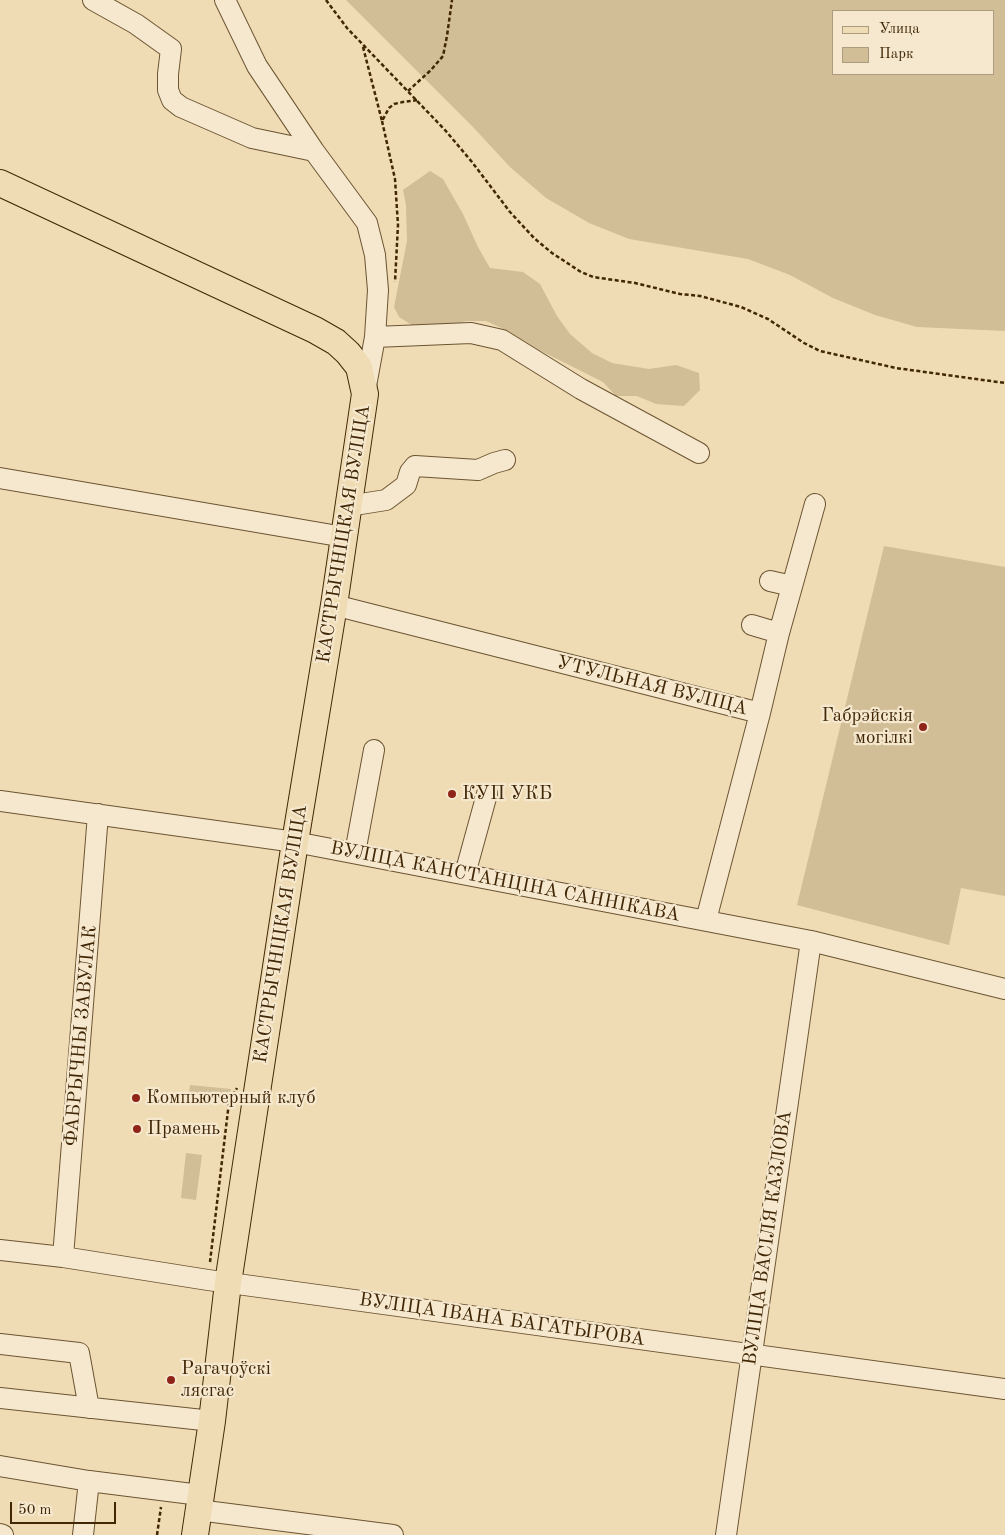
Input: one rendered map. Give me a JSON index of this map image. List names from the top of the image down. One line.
{"streets":{"main road":["КАСТРЫЧНІЦКАЯ ВУЛІЦА"],"street":["УТУЛЬНАЯ ВУЛІЦА","ВУЛІЦА КАНСТАНЦІНА САННІКАВА","ФАБРЫЧНЫ ЗАВУЛАК","ВУЛІЦА ВАСІЛЯ КАЗЛОВА","ВУЛІЦА ІВАНА БАГАТЫРОВА"]},"crossings":[["КАСТРЫЧНІЦКАЯ ВУЛІЦА","УТУЛЬНАЯ ВУЛІЦА"],["КАСТРЫЧНІЦКАЯ ВУЛІЦА","ВУЛІЦА КАНСТАНЦІНА САННІКАВА"],["КАСТРЫЧНІЦКАЯ ВУЛІЦА","ВУЛІЦА ІВАНА БАГАТЫРОВА"],["ВУЛІЦА КАНСТАНЦІНА САННІКАВА","ФАБРЫЧНЫ ЗАВУЛАК"],["ВУЛІЦА КАНСТАНЦІНА САННІКАВА","ВУЛІЦА ВАСІЛЯ КАЗЛОВА"],["ФАБРЫЧНЫ ЗАВУЛАК","ВУЛІЦА ІВАНА БАГАТЫРОВА"],["ВУЛІЦА ВАСІЛЯ КАЗЛОВА","ВУЛІЦА ІВАНА БАГАТЫРОВА"]],"places":["Габрэйскія могілкі","КУП УКБ","Компьютерный клуб","Прамень","Рагачоўскі лясгас"],"legend":["Улица","Парк"],"scale_bar":"50 m"}
